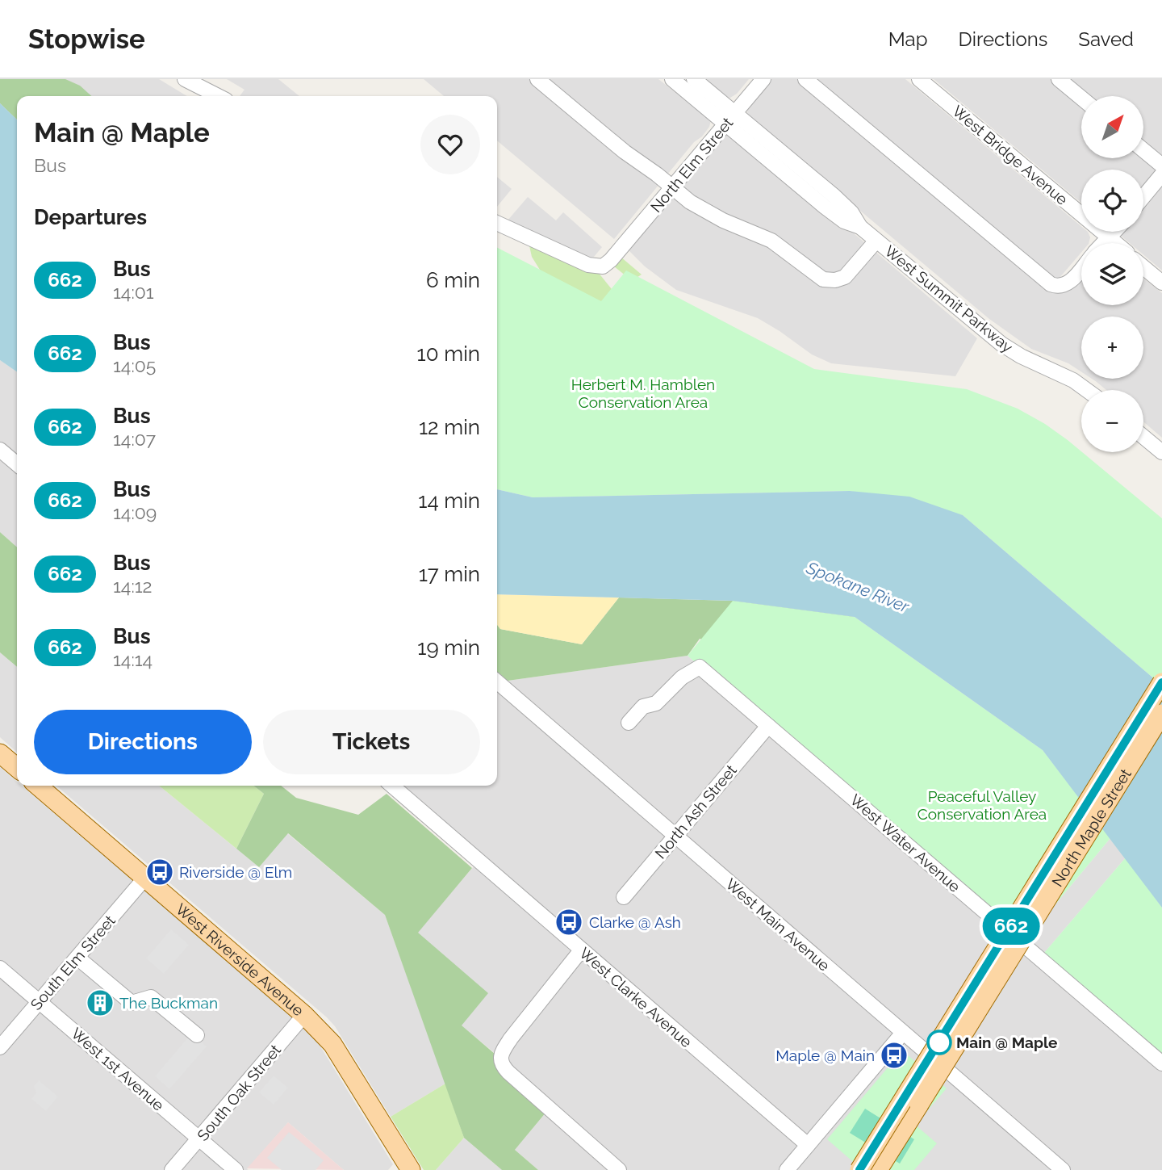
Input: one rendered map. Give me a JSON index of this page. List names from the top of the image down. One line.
{"streets":{"main road":["North Maple Street","West Riverside Avenue"],"street":["West Bridge Avenue","North Elm Street","West Summit Parkway","North Ash Street","West Water Avenue","West Main Avenue","South Elm Street","West Clarke Avenue","West 1st Avenue","South Oak Street"]},"crossings":[["North Elm Street","West Summit Parkway"],["North Ash Street","West Water Avenue"],["North Ash Street","West Main Avenue"],["West Riverside Avenue","South Elm Street"],["West Riverside Avenue","South Oak Street"],["South Elm Street","West 1st Avenue"],["West 1st Avenue","South Oak Street"]],"water":["Spokane River"],"parks":["Herbert M. Hamblen Conservation Area","Peaceful Valley Conservation Area"],"places":{"bus stop":["Riverside @ Elm","Clarke @ Ash","Maple @ Main"],"building":["The Buckman"],"other":["Main @ Maple"]},"lines":["bus line 662"],"north":"top right","page":{"header":"Stopwise","nav":["Map","Directions","Saved"],"on_map":"662","map_buttons":["+","−"],"heading":[["Main @ Maple","Bus"],"Departures"],"list":[{"mark":"662","name":"Bus","note":"14:01","value":"6 min"},{"mark":"662","name":"Bus","note":"14:05","value":"10 min"},{"mark":"662","name":"Bus","note":"14:07","value":"12 min"},{"mark":"662","name":"Bus","note":"14:09","value":"14 min"},{"mark":"662","name":"Bus","note":"14:12","value":"17 min"},{"mark":"662","name":"Bus","note":"14:14","value":"19 min"}],"buttons":["Directions","Tickets"]}}
